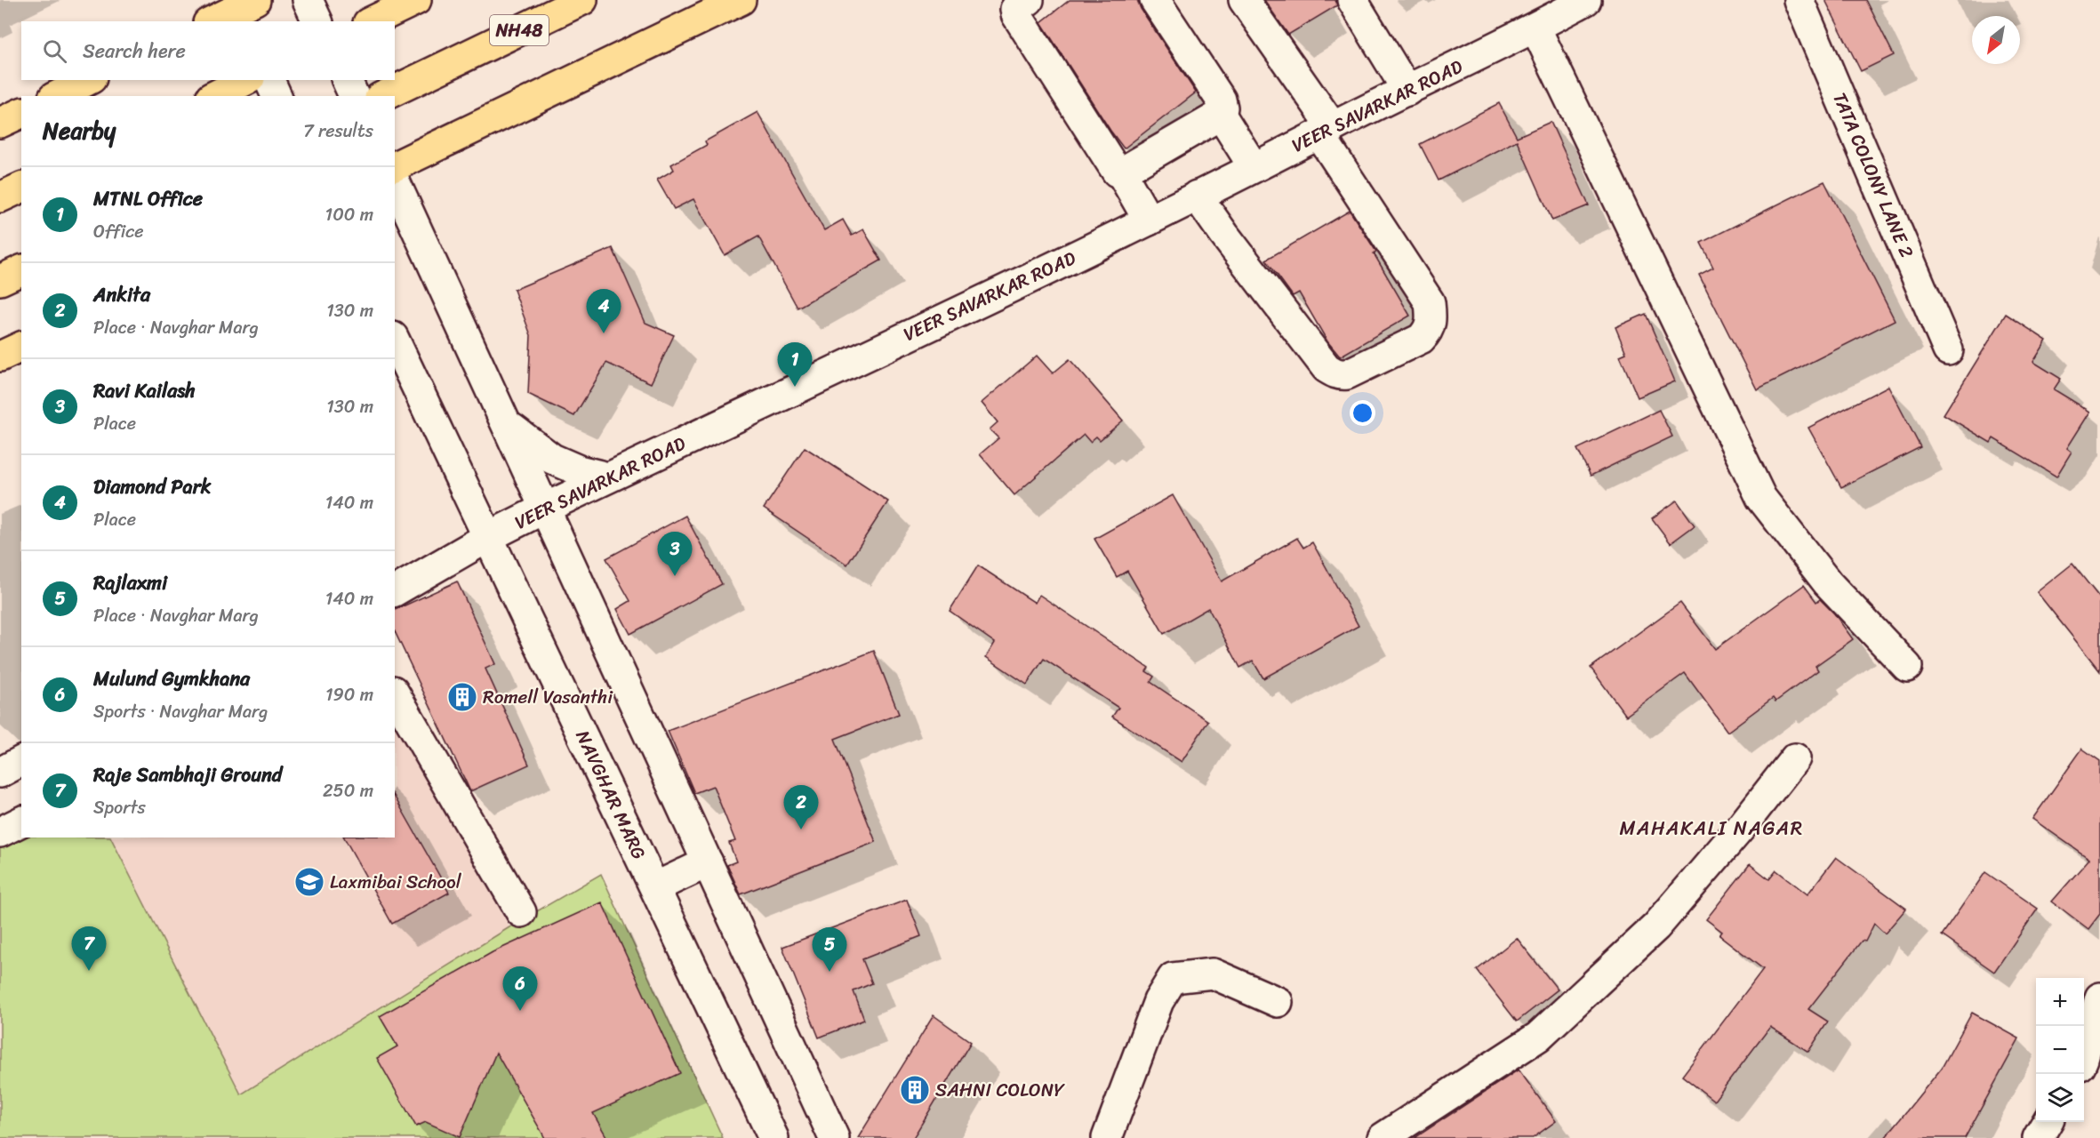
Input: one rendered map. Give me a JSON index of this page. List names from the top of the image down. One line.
{"streets":{"highway":["NH48"],"street":["VEER SAVARKAR ROAD","TATA COLONY LANE 2","NAVGHAR MARG"]},"crossings":[["VEER SAVARKAR ROAD","NAVGHAR MARG"]],"districts":["MAHAKALI NAGAR"],"places":{"building":["Romell Vasanthi","SAHNI COLONY"],"school or university":["Laxmibai School"]},"north":"bottom left","page":{"search":"Search here","heading":["Nearby","7 results"],"list":[{"mark":"1","name":"MTNL Office","note":"Office","value":"100 m"},{"mark":"2","name":"Ankita","note":"Place · Navghar Marg","value":"130 m"},{"mark":"3","name":"Ravi Kailash","note":"Place","value":"130 m"},{"mark":"4","name":"Diamond Park","note":"Place","value":"140 m"},{"mark":"5","name":"Rajlaxmi","note":"Place · Navghar Marg","value":"140 m"},{"mark":"6","name":"Mulund Gymkhana","note":"Sports · Navghar Marg","value":"190 m"},{"mark":"7","name":"Raje Sambhaji Ground","note":"Sports","value":"250 m"}],"pins":["4","1","3","2","7","5","6"],"map_buttons":["+","−"]}}
